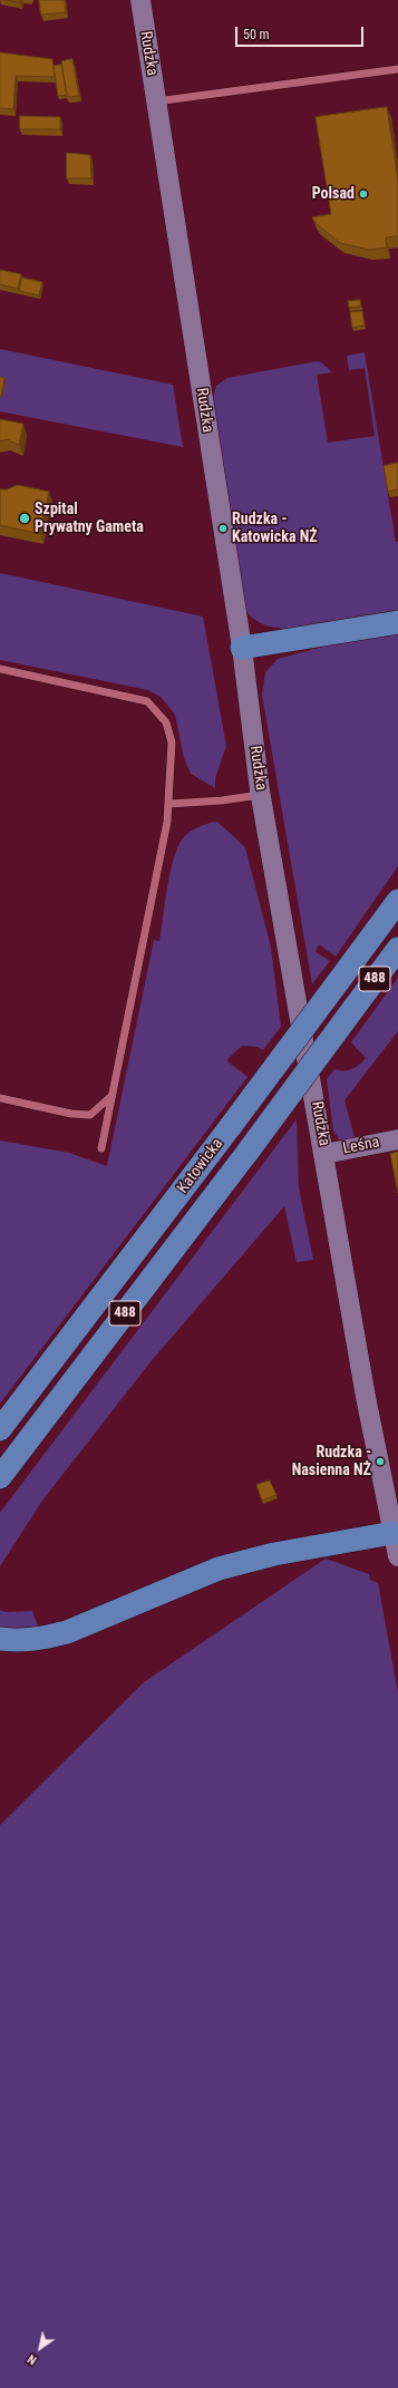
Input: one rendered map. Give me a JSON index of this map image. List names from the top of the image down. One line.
{"streets":{"main road":["488","Katowicka"],"street":["Rudzka","Leśna"]},"crossings":[["Rudzka","Leśna"]],"places":["Polsad","Szpital Prywatny Gameta","Rudzka - Katowicka NŻ","Rudzka - Nasienna NŻ"],"scale_bar":"50 m","north":"bottom left"}
